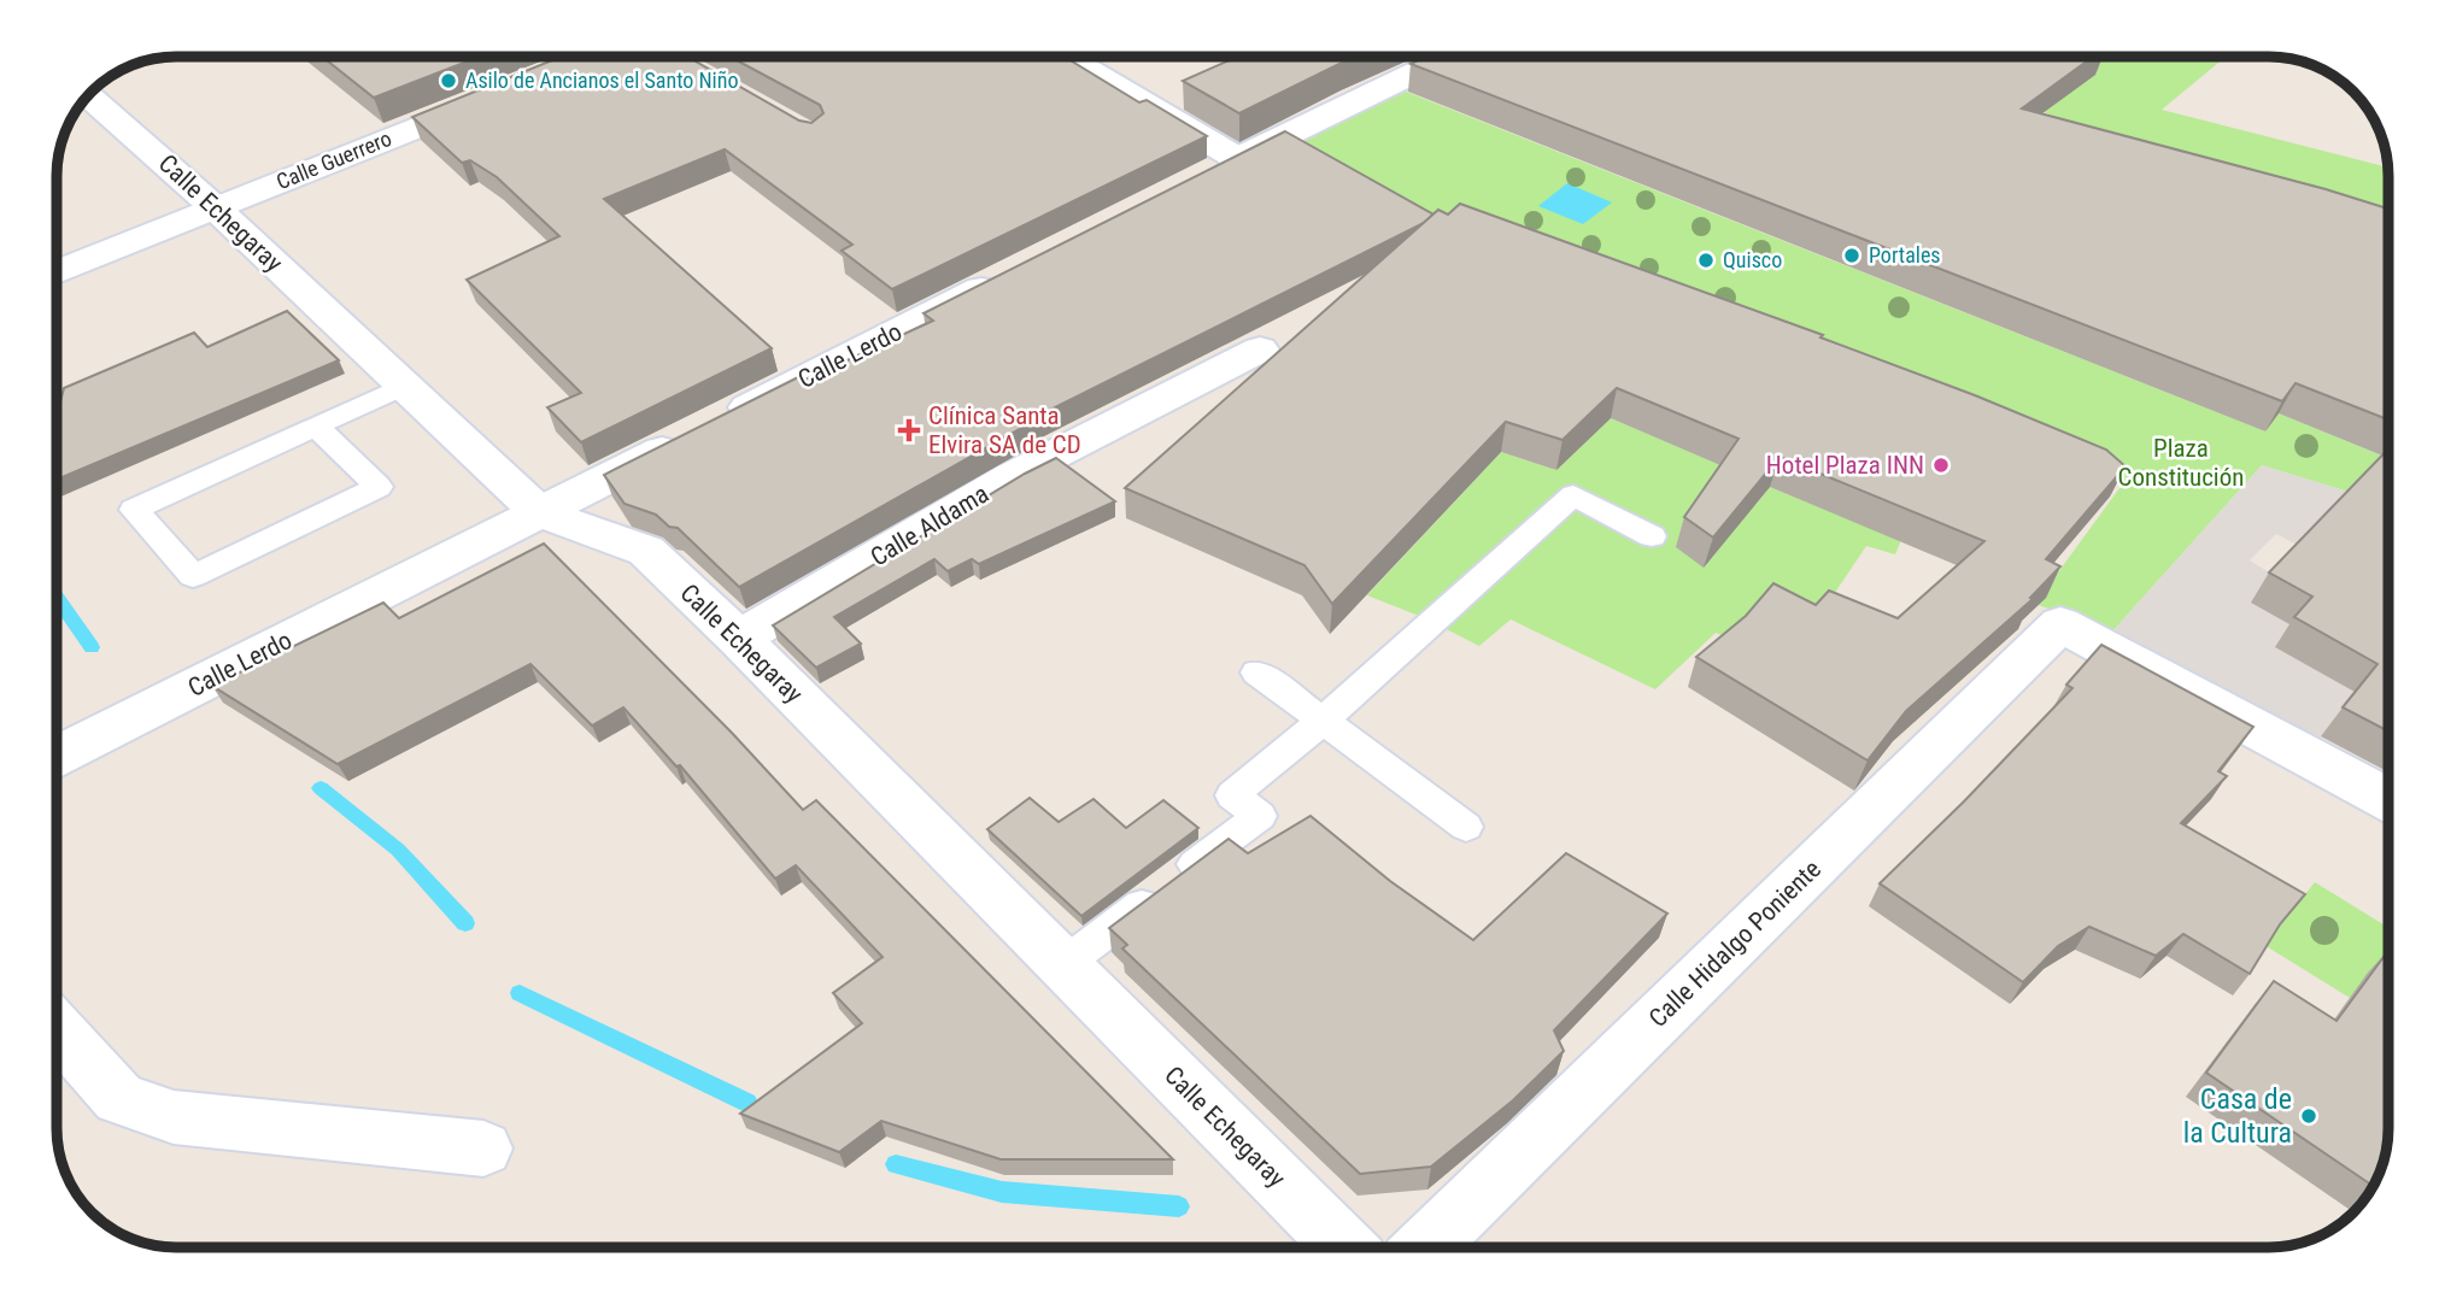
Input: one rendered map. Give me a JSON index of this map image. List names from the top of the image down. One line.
{"streets":{"street":["Calle Guerrero","Calle Echegaray","Calle Lerdo","Calle Aldama","Calle Hidalgo Poniente"]},"crossings":[["Calle Guerrero","Calle Echegaray"],["Calle Echegaray","Calle Lerdo"],["Calle Echegaray","Calle Aldama"]],"parks":["Plaza Constitución"],"places":{"other":["Asilo de Ancianos el Santo Niño","Portales","Quisco","Hotel Plaza INN","Casa de la Cultura"],"health":["Clínica Santa Elvira SA de CD"]}}
